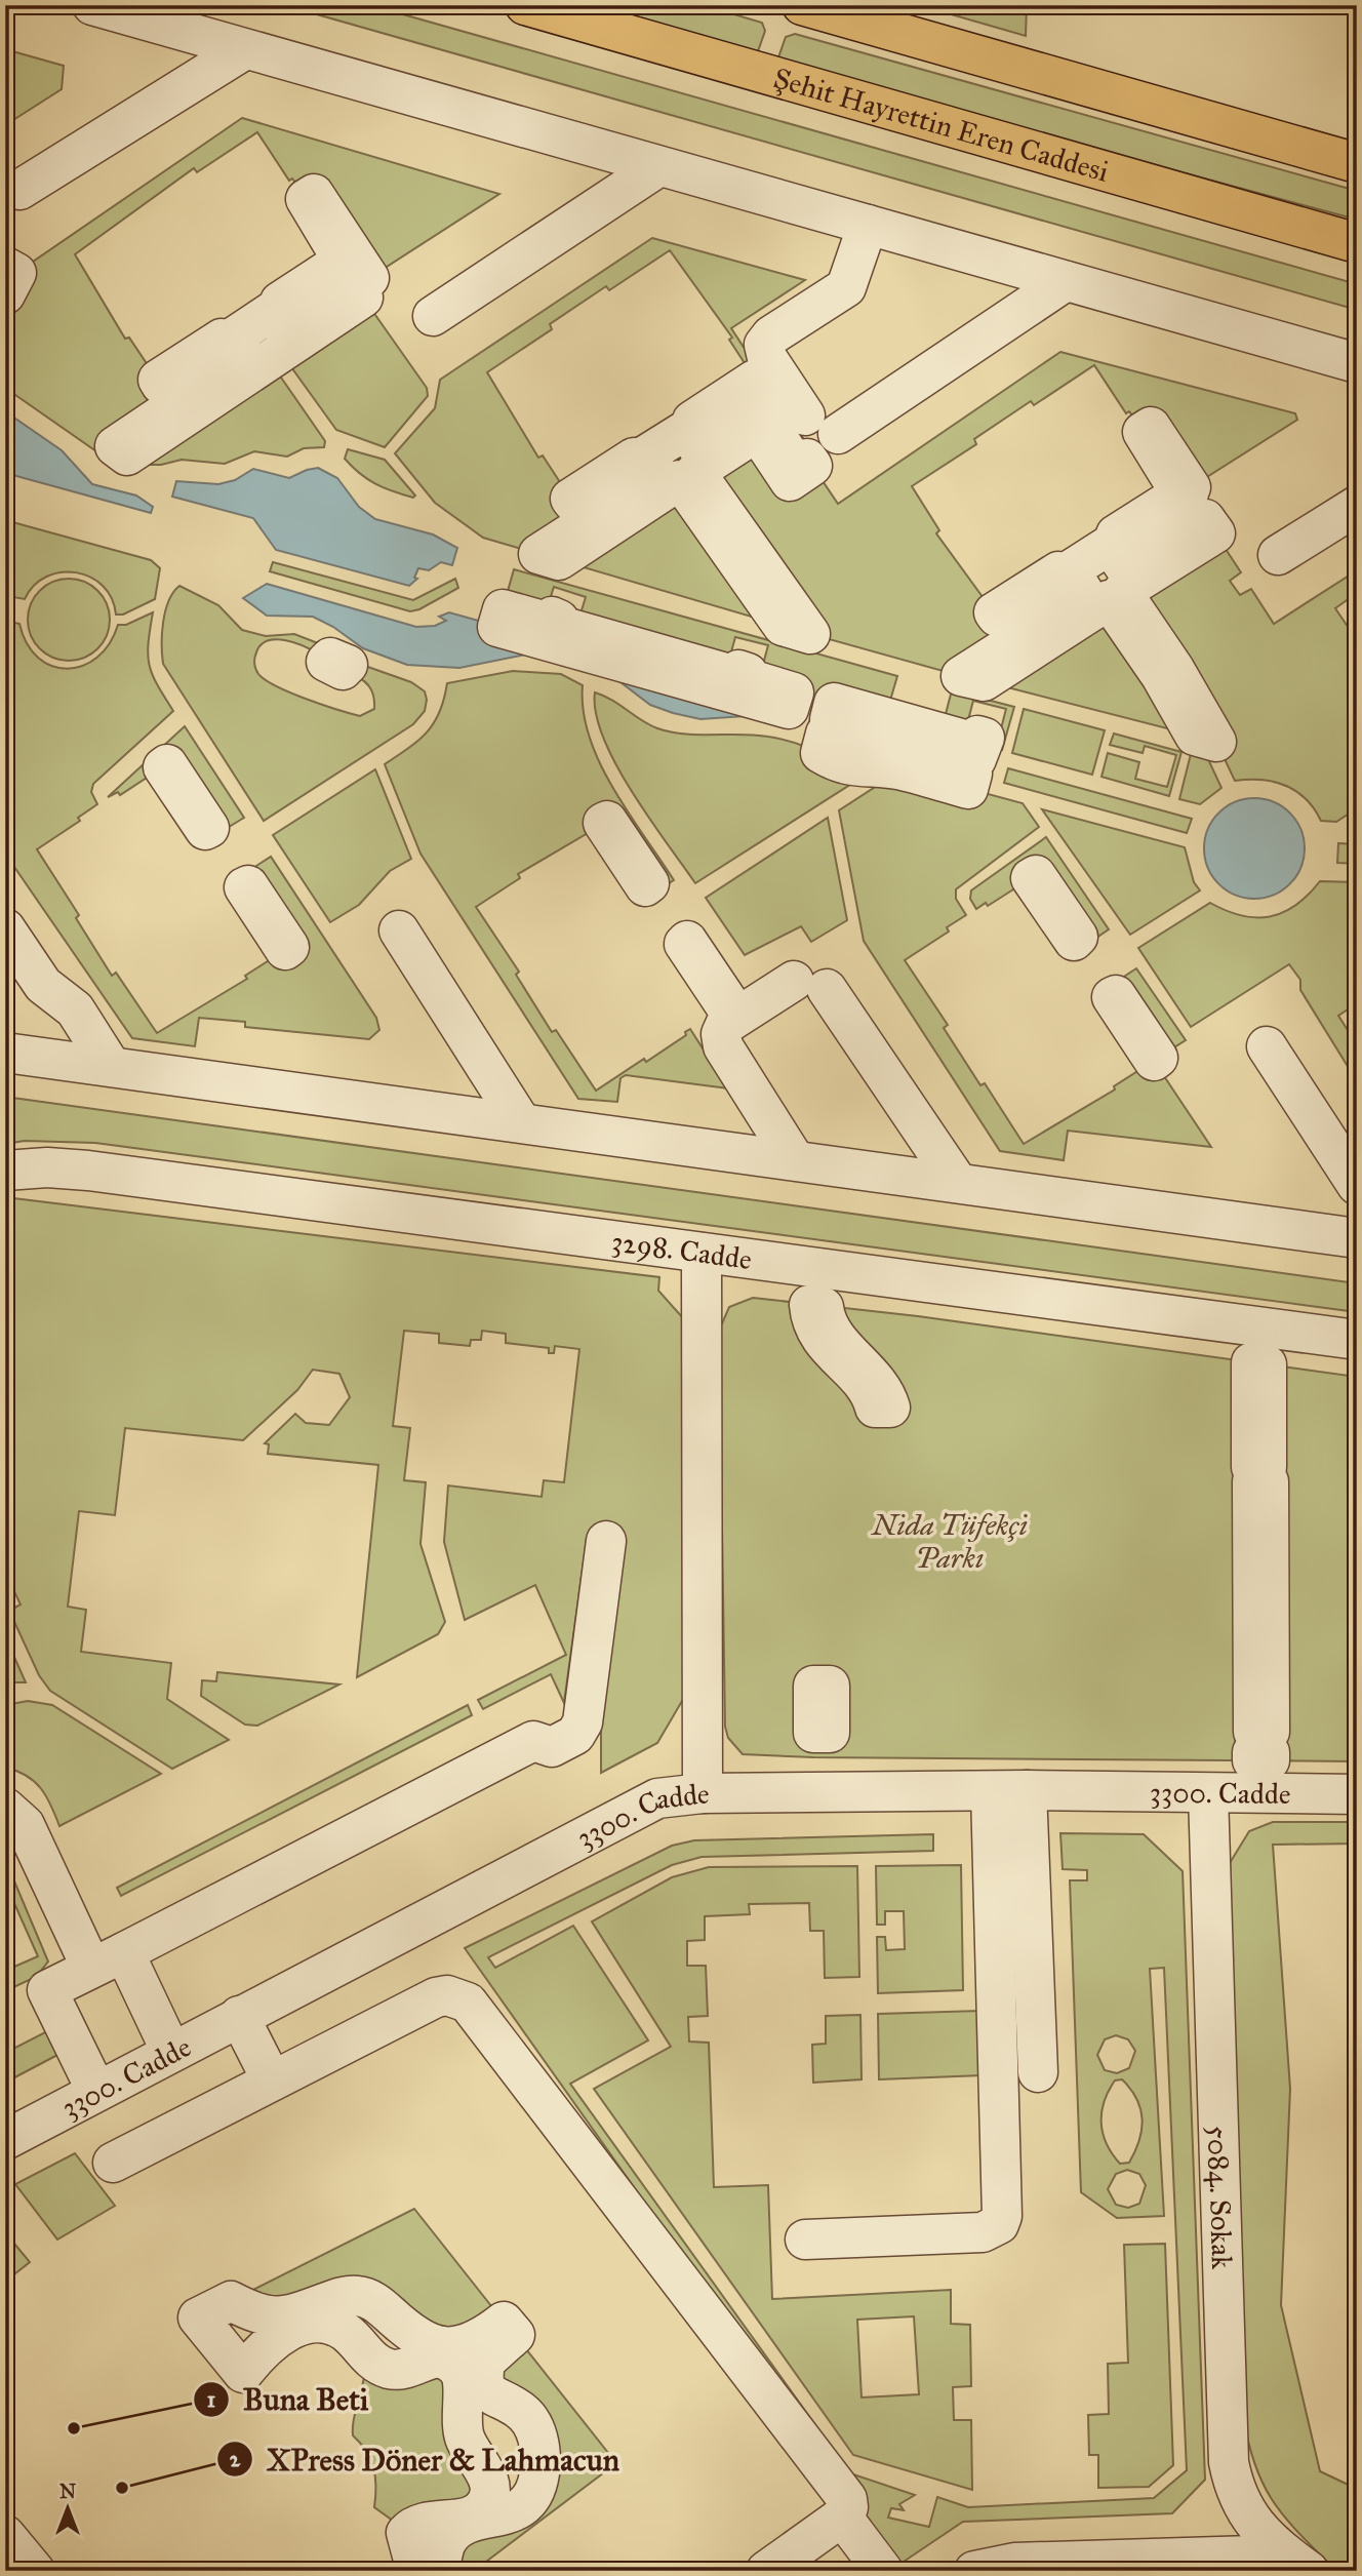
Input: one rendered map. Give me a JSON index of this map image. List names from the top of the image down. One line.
{"streets":{"main road":["Şehit Hayrettin Eren Caddesi"],"street":["3298. Cadde","3300. Cadde","5084. Sokak"]},"crossings":[["3300. Cadde","5084. Sokak"]],"parks":["Nida Tüfekçi Parkı"],"places":["Buna Beti","XPress Döner & Lahmacun"],"north":"top"}
